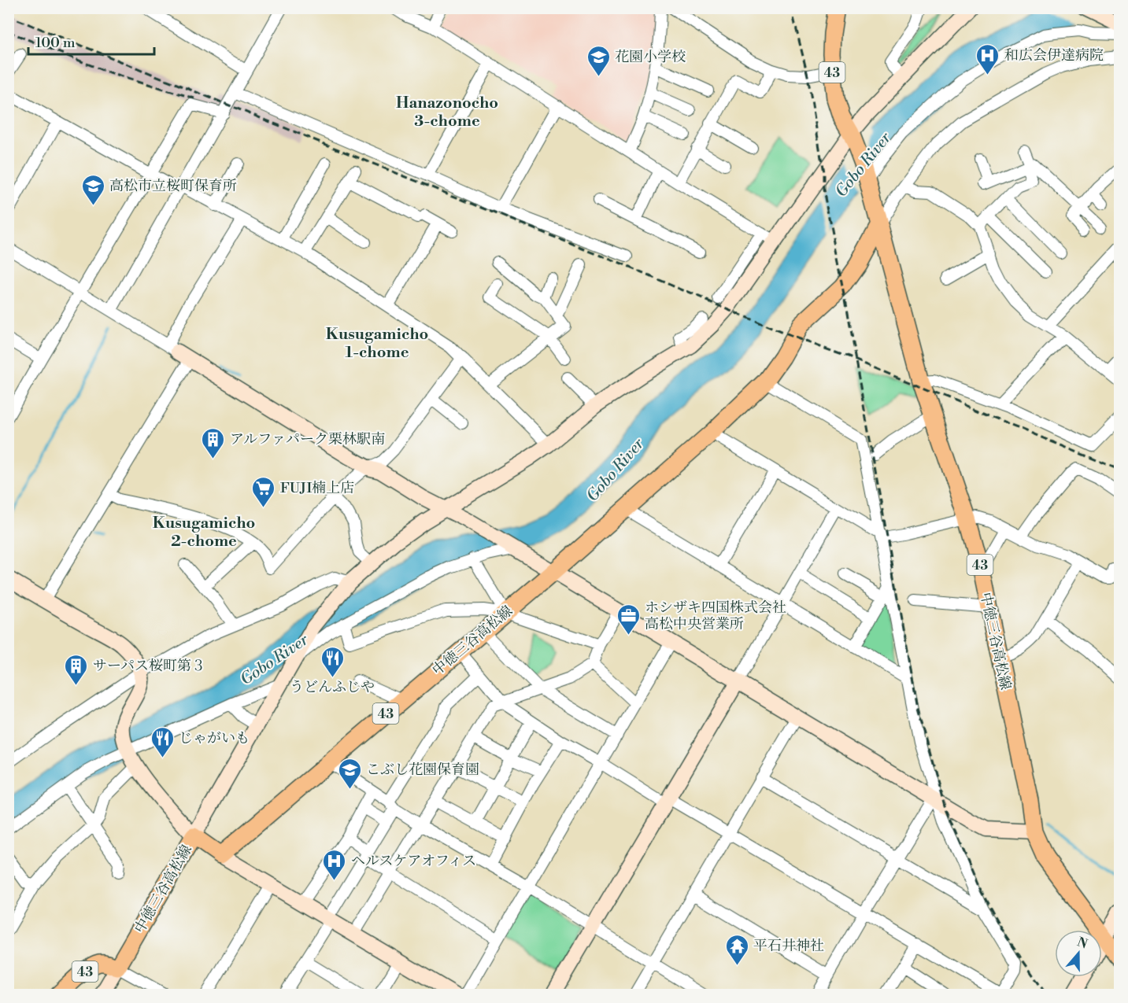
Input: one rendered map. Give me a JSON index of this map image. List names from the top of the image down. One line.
{"streets":{"main road":["43","中徳三谷高松線"]},"crossings":[["43","中徳三谷高松線"]],"districts":["Hanazonocho 3-chome","Kusugamicho 1-chome","Kusugamicho 2-chome"],"water":["Gobo River"],"places":{"hospital":["和広会伊達病院","ヘルスケアオフィス"],"school or university":["花園小学校","高松市立桜町保育所","こぶし花園保育園"],"building":["アルファパーク栗林駅南","サーパス桜町第３"],"supermarket":["FUJI楠上店"],"office":["ホシザキ四国株式会社 高松中央営業所"],"restaurant":["うどんふじや","じゃがいも"],"temple":["平石井神社"]},"scale_bar":"100 m","north":"top"}
